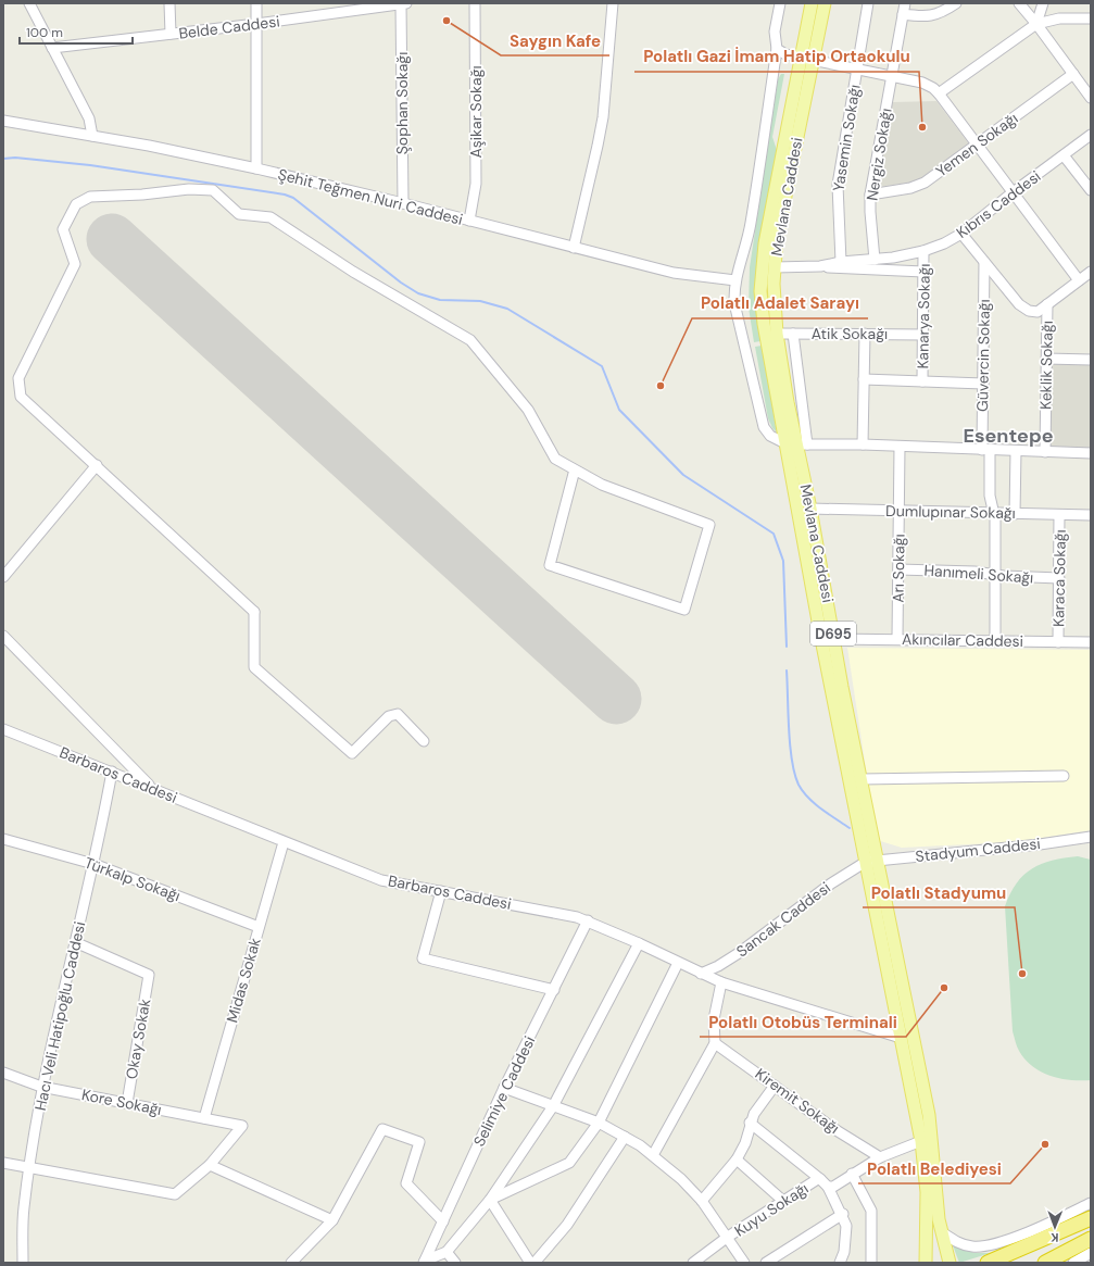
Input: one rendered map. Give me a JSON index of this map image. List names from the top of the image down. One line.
{"streets":{"main road":["Mevlana Caddesi","D695"],"street":["Belde Caddesi","Şophan Sokağı","Aşikar Sokağı","Yasemin Sokağı","Yemen Sokağı","Nergiz Sokağı","Şehit Teğmen Nuri Caddesi","Kıbrıs Caddesi","Kanarya Sokağı","Atik Sokağı","Güvercin Sokağı","Keklik Sokağı","Dumlupınar Sokağı","Arı Sokağı","Hanımeli Sokağı","Karaca Sokağı","Akıncılar Caddesi","Barbaros Caddesi","Stadyum Caddesi","Türkalp Sokağı","Sancak Caddesi","Midas Sokak","Hacı Veli Hatipoğlu Caddesi","Okay Sokak","Selimiye Caddesi","Kiremit Sokağı","Kore Sokağı","Kuyu Sokağı"]},"crossings":[["Belde Caddesi","Şophan Sokağı"],["Şophan Sokağı","Şehit Teğmen Nuri Caddesi"],["Aşikar Sokağı","Şehit Teğmen Nuri Caddesi"],["Yasemin Sokağı","Kıbrıs Caddesi"],["Yemen Sokağı","Nergiz Sokağı"],["Nergiz Sokağı","Kıbrıs Caddesi"],["Mevlana Caddesi","Kıbrıs Caddesi"],["Mevlana Caddesi","Atik Sokağı"],["Mevlana Caddesi","Dumlupınar Sokağı"],["Mevlana Caddesi","Akıncılar Caddesi"],["Mevlana Caddesi","Barbaros Caddesi"],["Mevlana Caddesi","Stadyum Caddesi"],["Mevlana Caddesi","Sancak Caddesi"],["Mevlana Caddesi","Kuyu Sokağı"],["Kıbrıs Caddesi","Kanarya Sokağı"],["Kanarya Sokağı","Atik Sokağı"],["Dumlupınar Sokağı","Arı Sokağı"],["Dumlupınar Sokağı","Karaca Sokağı"],["Arı Sokağı","Hanımeli Sokağı"],["Arı Sokağı","Akıncılar Caddesi"],["Hanımeli Sokağı","Karaca Sokağı"],["Karaca Sokağı","Akıncılar Caddesi"],["Barbaros Caddesi","Sancak Caddesi"],["Barbaros Caddesi","Midas Sokak"],["Barbaros Caddesi","Hacı Veli Hatipoğlu Caddesi"],["Barbaros Caddesi","Selimiye Caddesi"],["Stadyum Caddesi","Sancak Caddesi"],["Türkalp Sokağı","Midas Sokak"],["Türkalp Sokağı","Hacı Veli Hatipoğlu Caddesi"],["Midas Sokak","Kore Sokağı"],["Hacı Veli Hatipoğlu Caddesi","Okay Sokak"],["Hacı Veli Hatipoğlu Caddesi","Kore Sokağı"],["Okay Sokak","Kore Sokağı"],["Kiremit Sokağı","Kuyu Sokağı"]],"districts":["Esentepe"],"places":["Saygın Kafe","Polatlı Gazi İmam Hatip Ortaokulu","Polatlı Adalet Sarayı","Polatlı Stadyumu","Polatlı Otobüs Terminali","Polatlı Belediyesi"],"scale_bar":"100 m","north":"bottom"}
